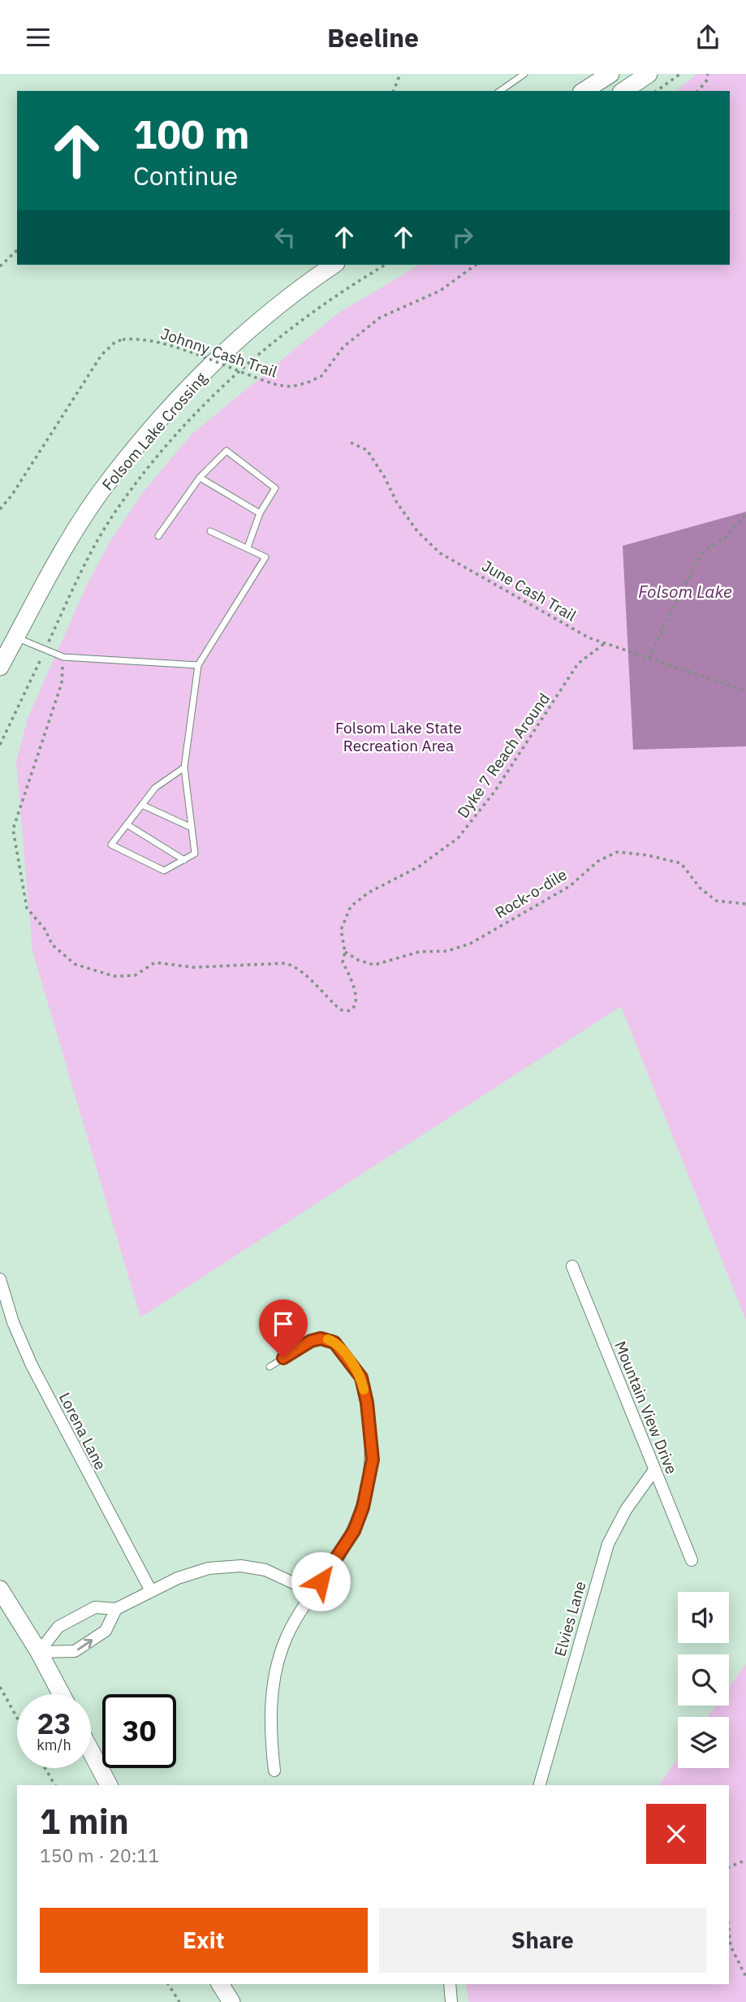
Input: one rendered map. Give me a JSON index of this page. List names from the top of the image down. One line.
{"streets":{"main road":["Folsom Lake Crossing"],"street":["Mountain View Drive","Lorena Lane","Elvies Lane"],"path":["Johnny Cash Trail","June Cash Trail","Dyke 7 Reach Around","Rock-o-dile"]},"crossings":[["June Cash Trail","Dyke 7 Reach Around"],["Dyke 7 Reach Around","Rock-o-dile"],["Mountain View Drive","Elvies Lane"]],"water":["Folsom Lake"],"parks":["Folsom Lake State Recreation Area"],"page":{"header":"Beeline","turn":["100 m","Continue"],"speed":"23 km/h","limit":"30","heading":["1 min","150 m · 20:11"],"buttons":["Exit","Share"]}}
